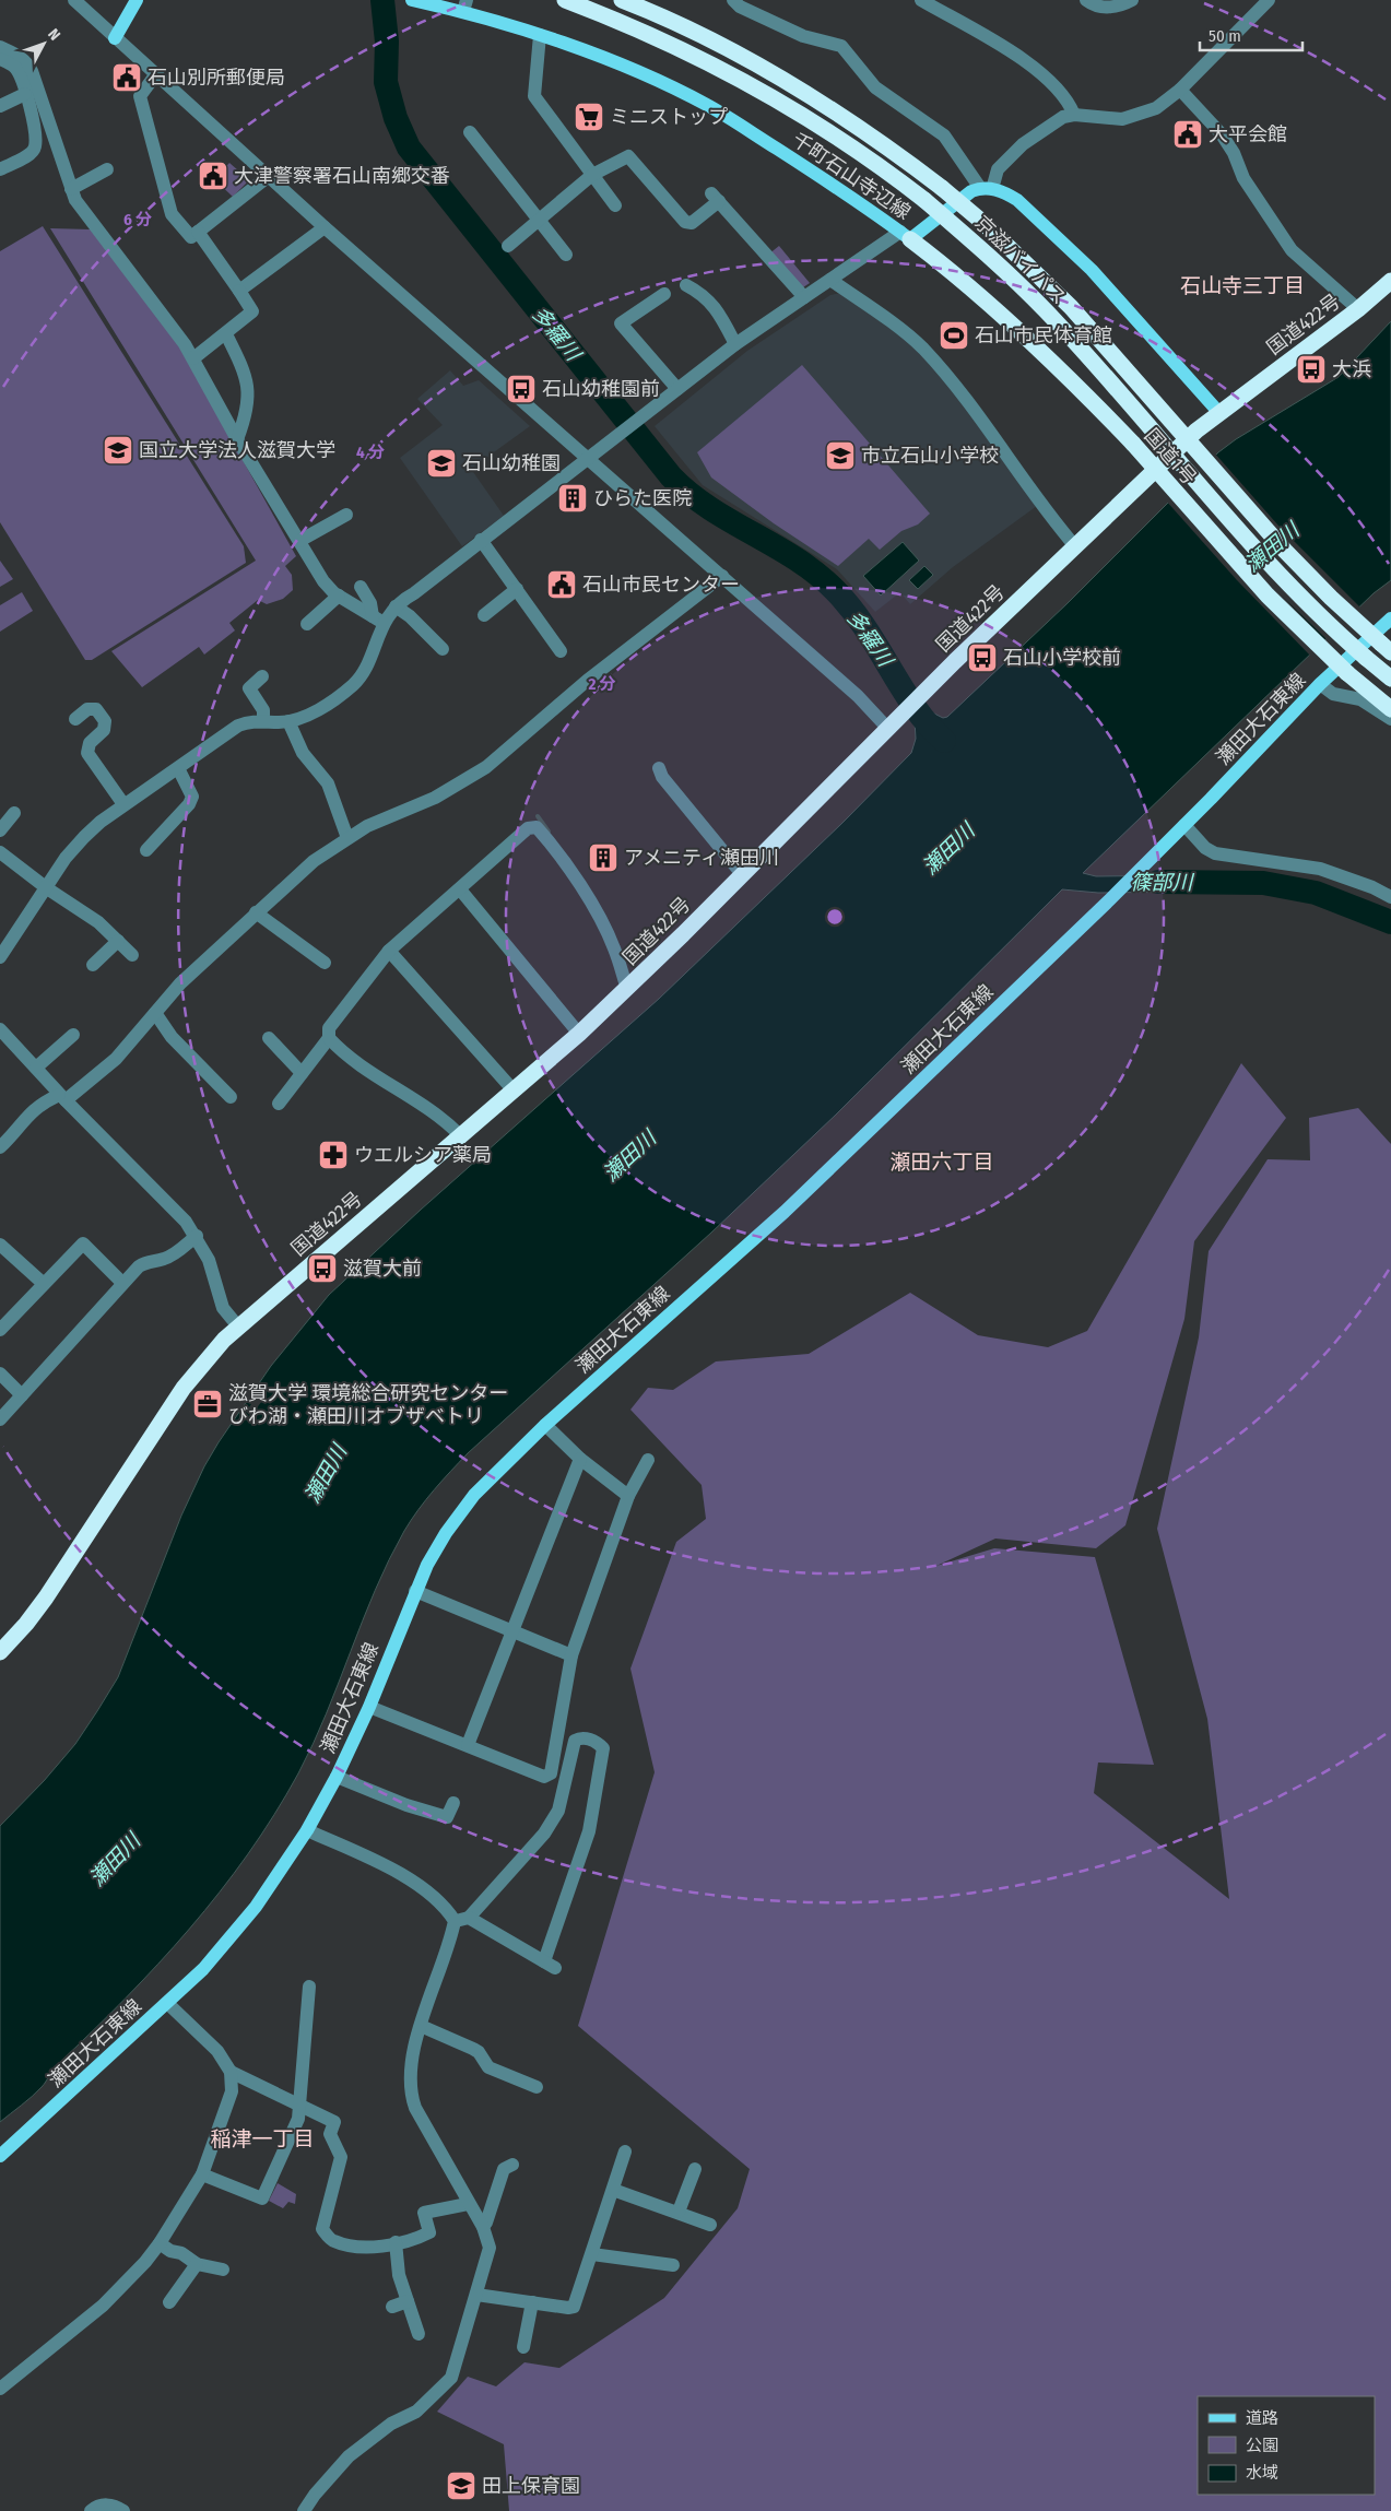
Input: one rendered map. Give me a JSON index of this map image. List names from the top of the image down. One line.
{"streets":{"highway":["京滋バイパス","国道422号","国道1号"],"main road":["千町石山寺辺線","瀬田大石東線"]},"crossings":[["千町石山寺辺線","国道1号"]],"districts":["石山寺三丁目","瀬田六丁目","稲津一丁目"],"water":["多羅川","瀬田川","篠部川"],"places":{"public building":["石山別所郵便局","大平会館","大津警察署石山南郷交番","石山市民センター"],"supermarket":["ミニストップ"],"sports":["石山市民体育館"],"bus stop":["大浜","石山幼稚園前","石山小学校前","滋賀大前"],"school or university":["国立大学法人滋賀大学","市立石山小学校","石山幼稚園","田上保育園"],"building":["ひらた医院","アメニティ瀬田川"],"pharmacy":["ウエルシア薬局"],"office":["滋賀大学 環境総合研究センター びわ湖・瀬田川オブザベトリ"]},"legend":["道路","公園","水域"],"scale_bar":"50 m","north":"top right","rings":["6 分","4 分","2 分"]}
